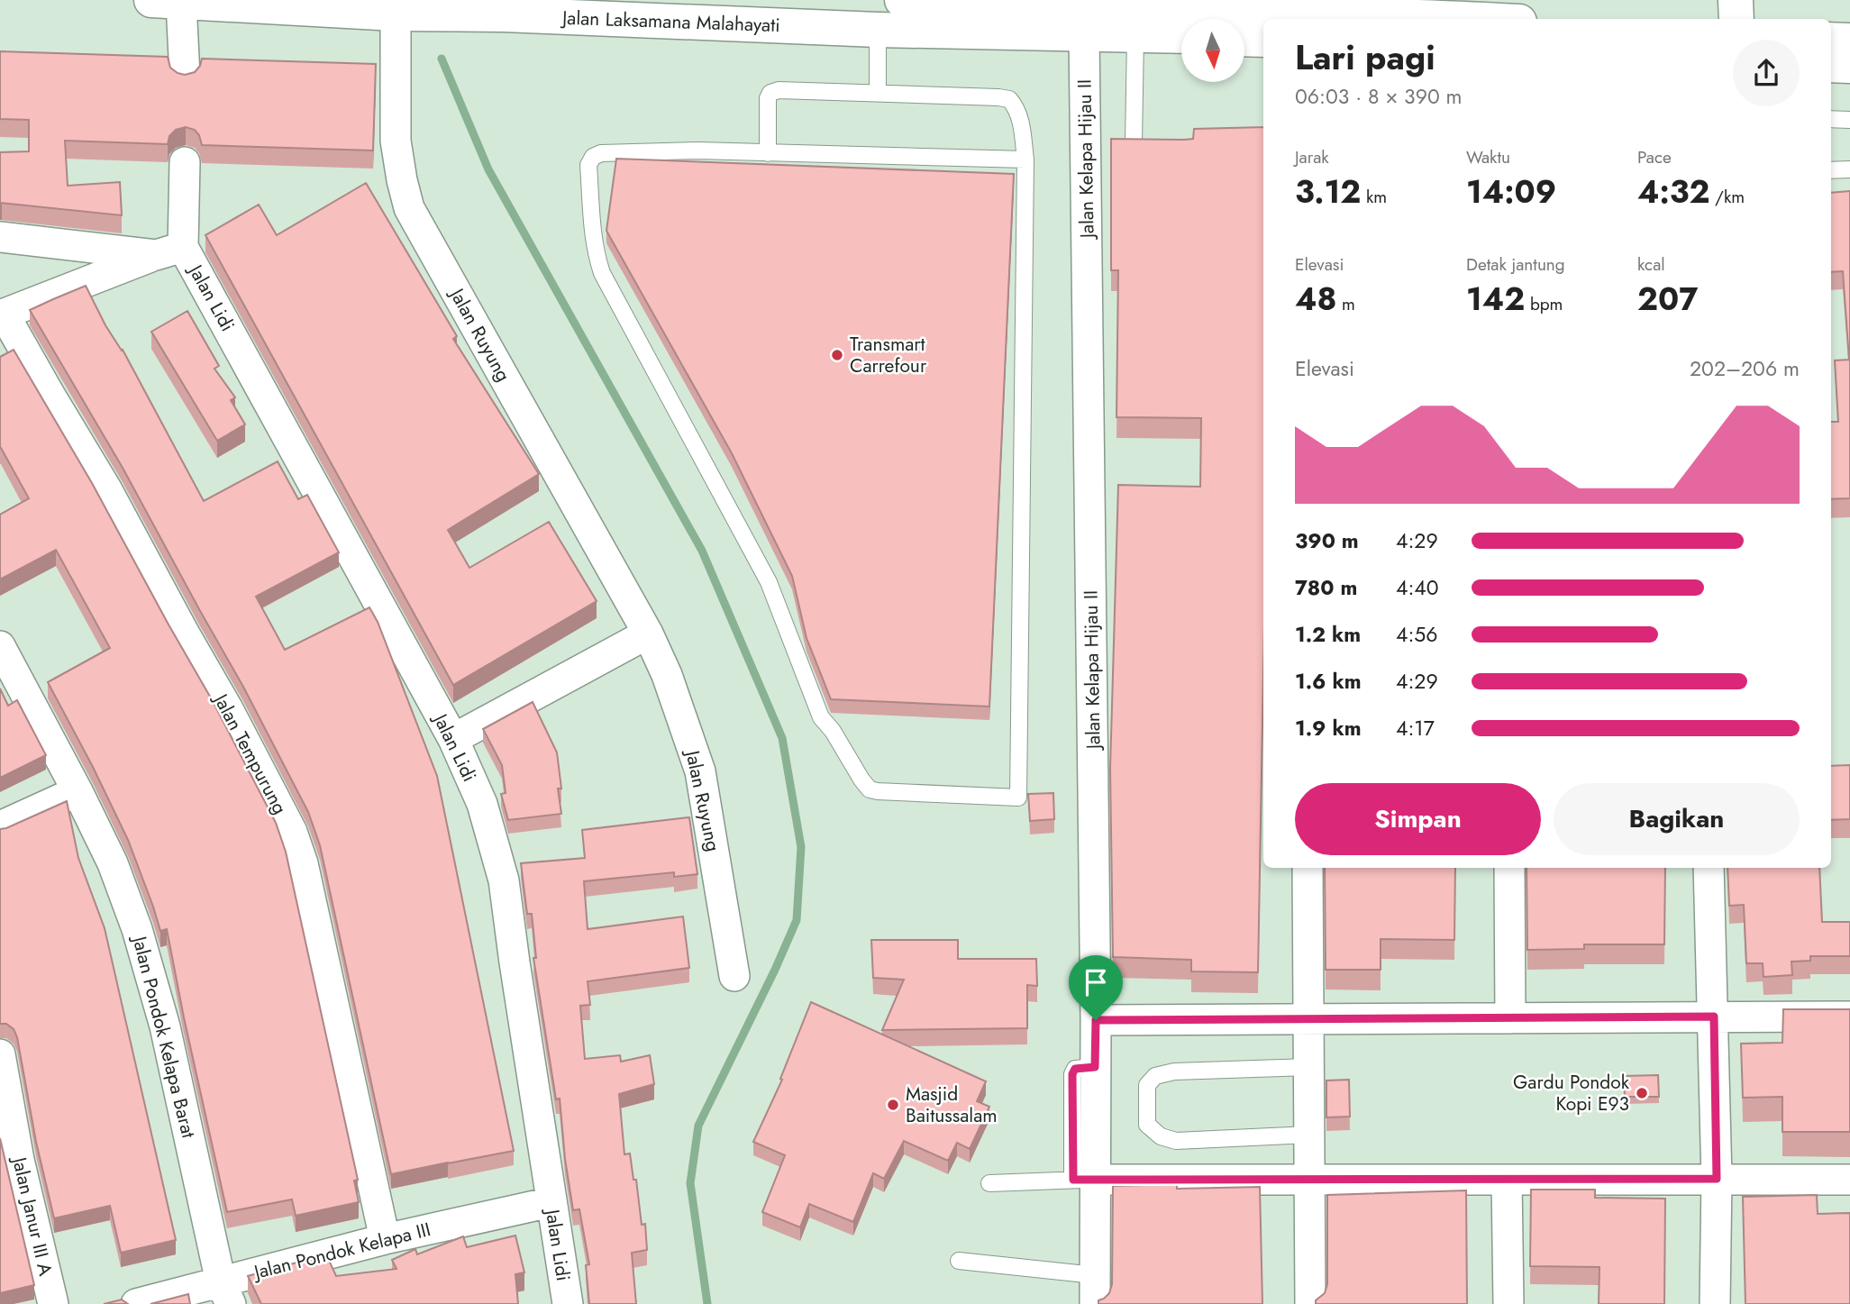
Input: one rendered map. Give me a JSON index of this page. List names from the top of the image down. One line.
{"streets":{"main road":["Jalan Laksamana Malahayati"],"street":["Jalan Kelapa Hijau II","Jalan Lidi","Jalan Ruyung","Jalan Tempurung","Jalan Pondok Kelapa Barat","Jalan Janur III A","Jalan Pondok Kelapa III"]},"crossings":[["Jalan Laksamana Malahayati","Jalan Kelapa Hijau II"],["Jalan Laksamana Malahayati","Jalan Ruyung"],["Jalan Lidi","Jalan Pondok Kelapa III"],["Jalan Tempurung","Jalan Pondok Kelapa III"],["Jalan Pondok Kelapa Barat","Jalan Pondok Kelapa III"]],"places":["Transmart Carrefour","Gardu Pondok Kopi E93","Masjid Baitussalam"],"north":"bottom","page":{"heading":["Lari pagi","06:03 · 8 × 390 m"],"stats":[["Jarak","3.12 km"],["Waktu","14:09"],["Pace","4:32 /km"],["Elevasi","48 m"],["Detak jantung","142 bpm"],["kcal","207"]],"chart":["Elevasi","202–206 m"],"list":[{"name":"390 m","note":"4:29"},{"name":"780 m","note":"4:40"},{"name":"1.2 km","note":"4:56"},{"name":"1.6 km","note":"4:29"},{"name":"1.9 km","note":"4:17"}],"buttons":["Simpan","Bagikan"]}}
